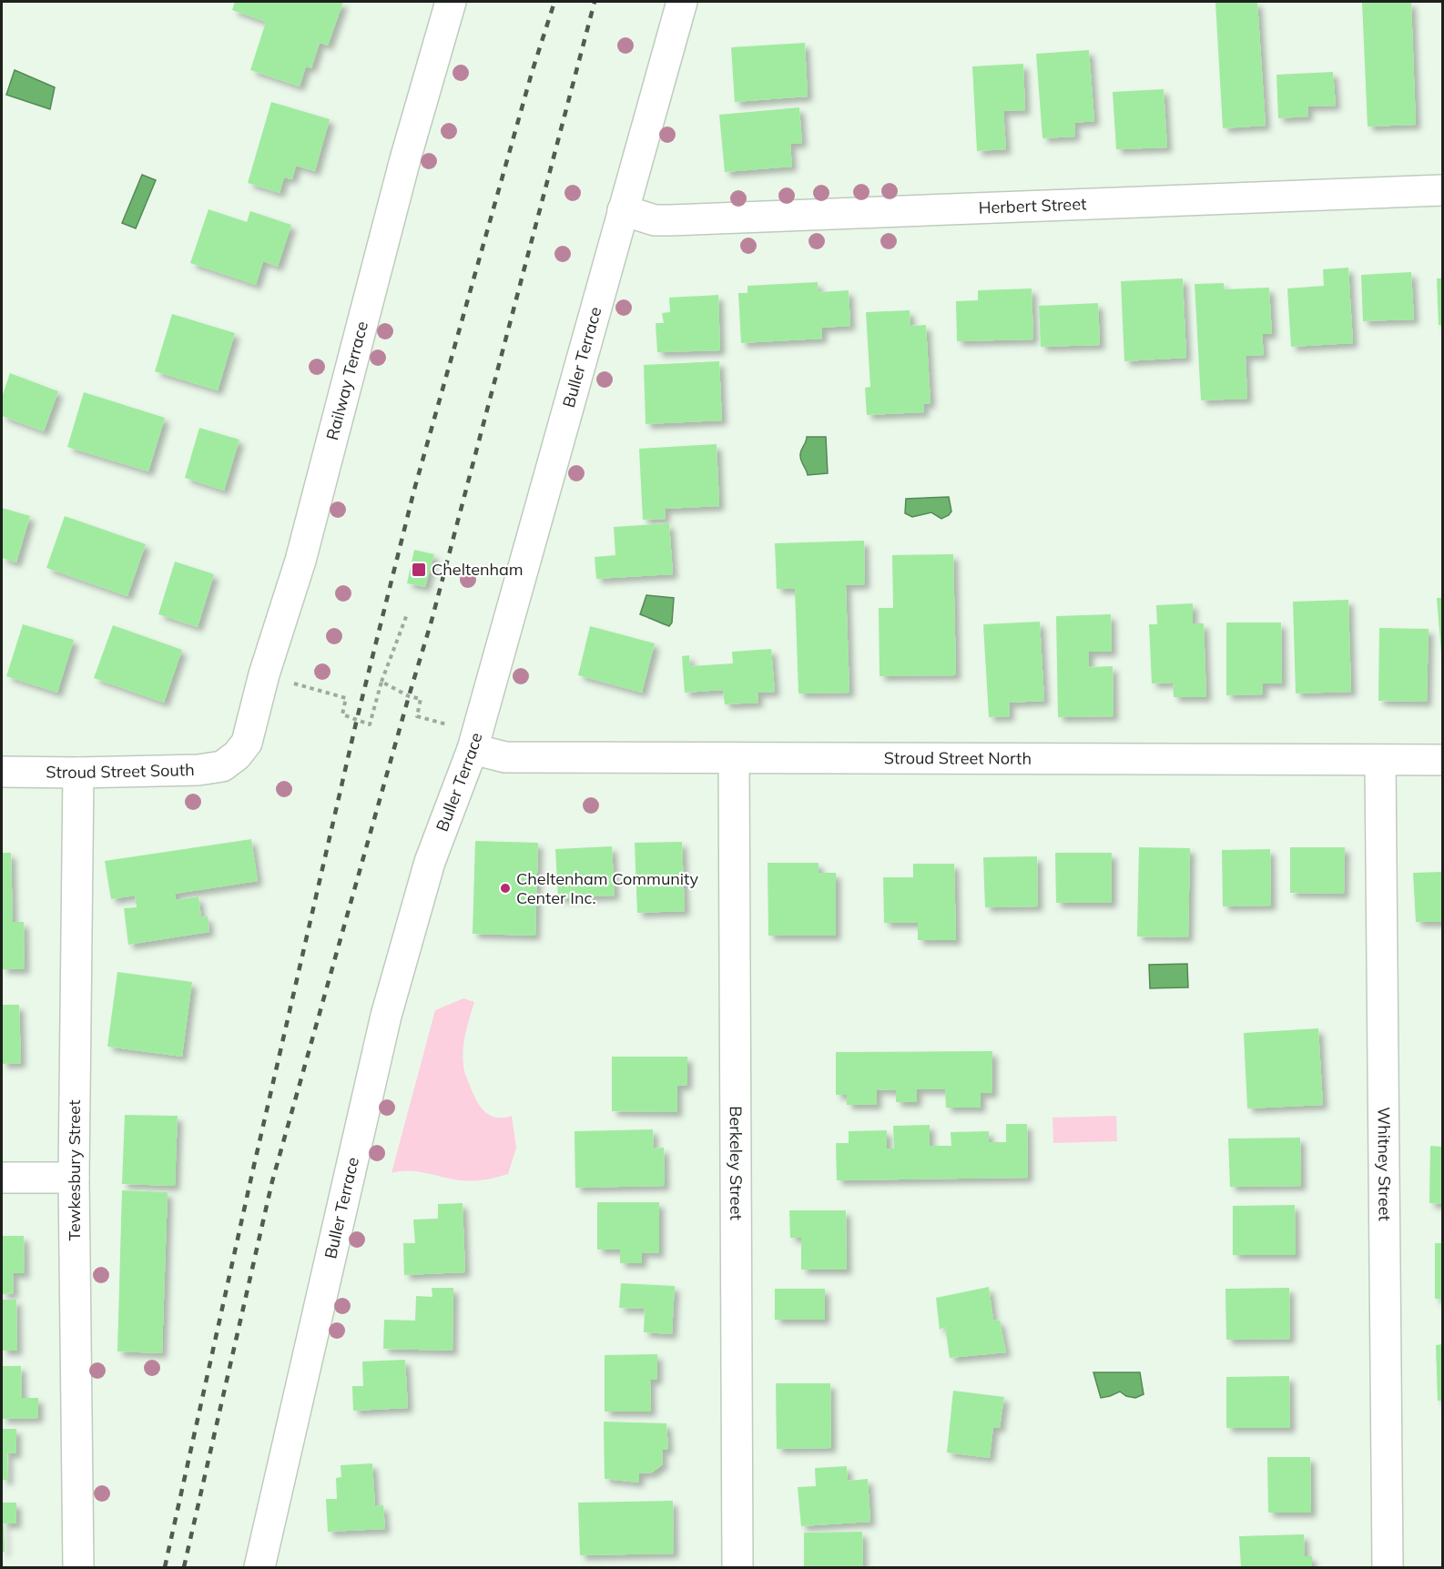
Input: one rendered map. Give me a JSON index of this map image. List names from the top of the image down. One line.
{"streets":{"street":["Herbert Street","Buller Terrace","Railway Terrace","Stroud Street North","Stroud Street South","Berkeley Street","Whitney Street","Tewkesbury Street"]},"crossings":[["Herbert Street","Buller Terrace"],["Buller Terrace","Stroud Street North"],["Railway Terrace","Stroud Street South"],["Stroud Street North","Berkeley Street"],["Stroud Street North","Whitney Street"],["Stroud Street South","Tewkesbury Street"]],"places":{"transit":["Cheltenham"],"other":["Cheltenham Community Center Inc."]}}
